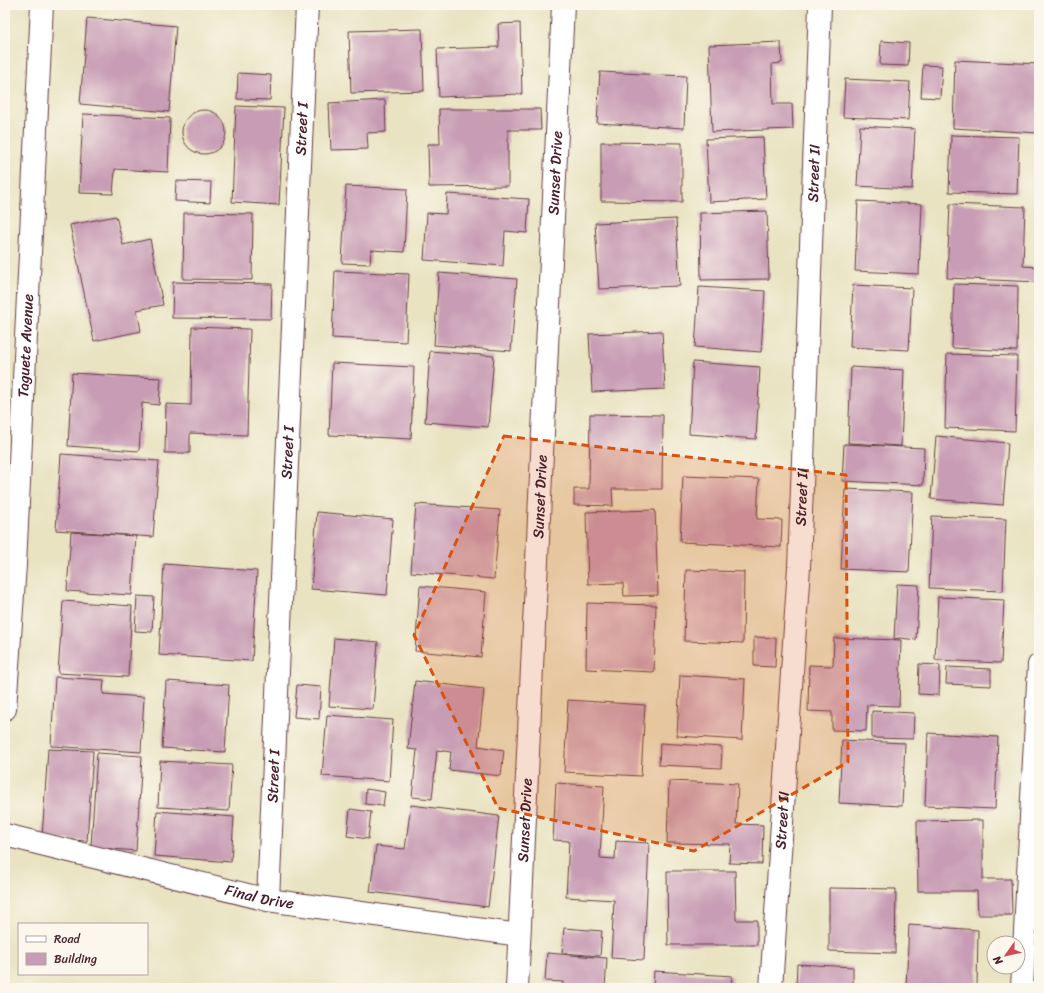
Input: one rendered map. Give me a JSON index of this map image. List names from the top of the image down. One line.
{"streets":{"street":["Street I","Sunset Drive","Street II","Taguete Avenue","Final Drive"]},"crossings":[["Street I","Final Drive"],["Sunset Drive","Final Drive"]],"legend":["Road","Building"],"north":"bottom left"}
